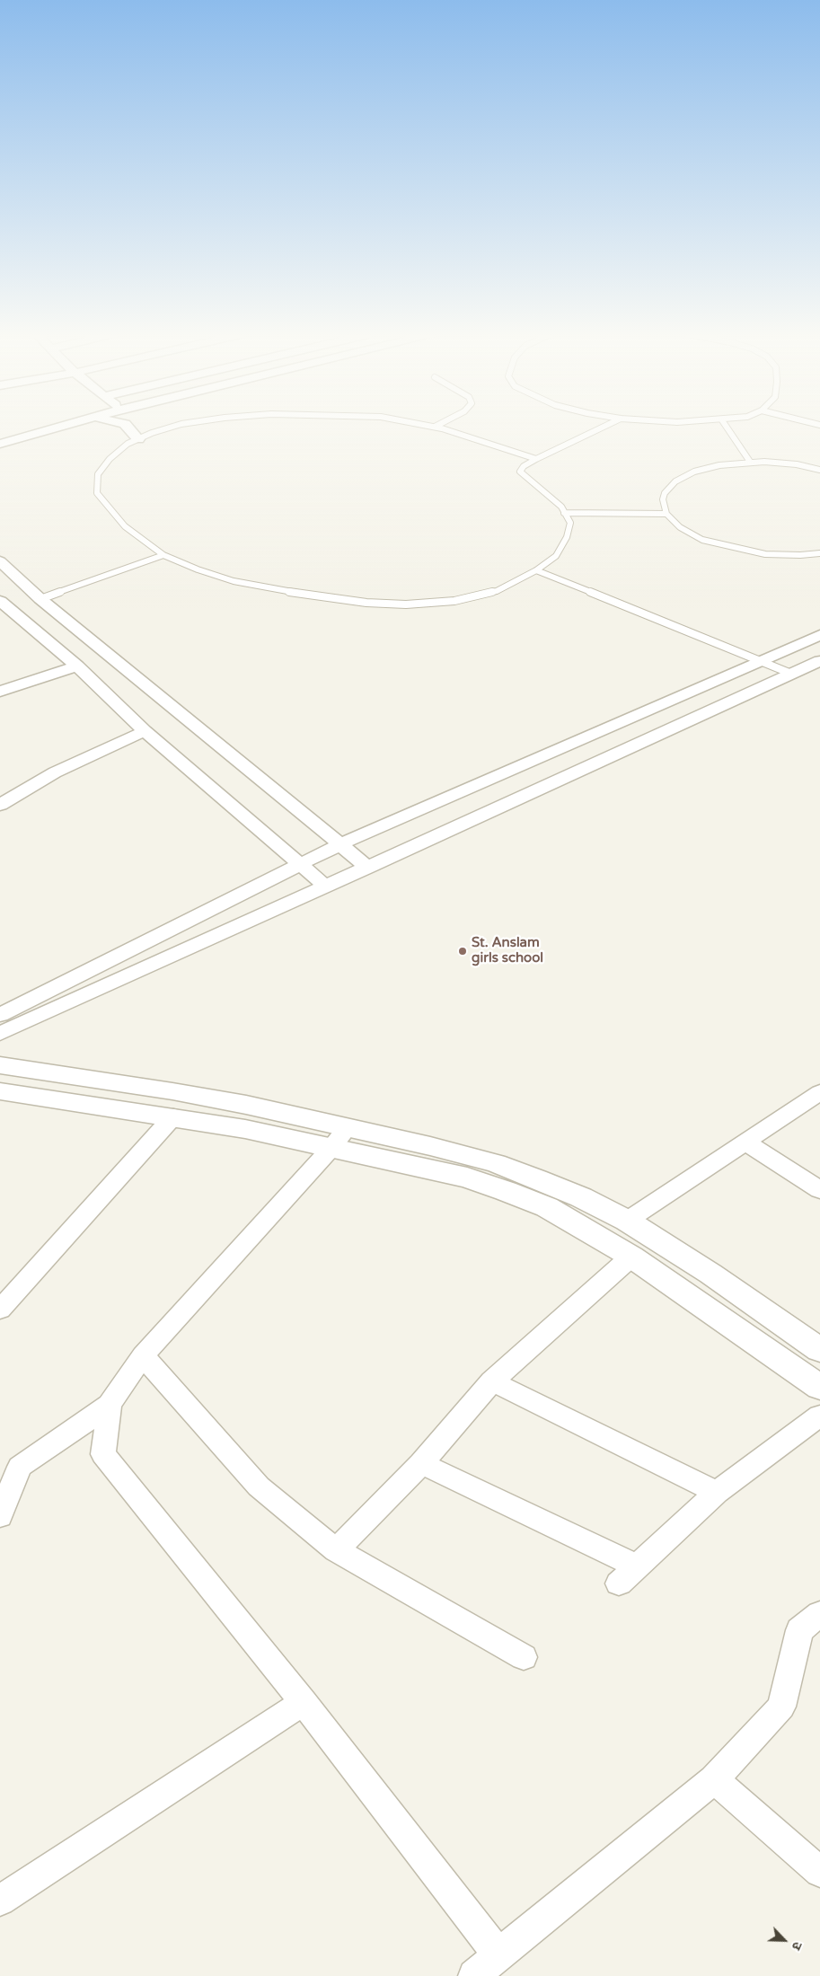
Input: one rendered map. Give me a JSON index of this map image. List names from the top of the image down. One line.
{"places":["St. Anslam girls school"],"north":"bottom right"}
